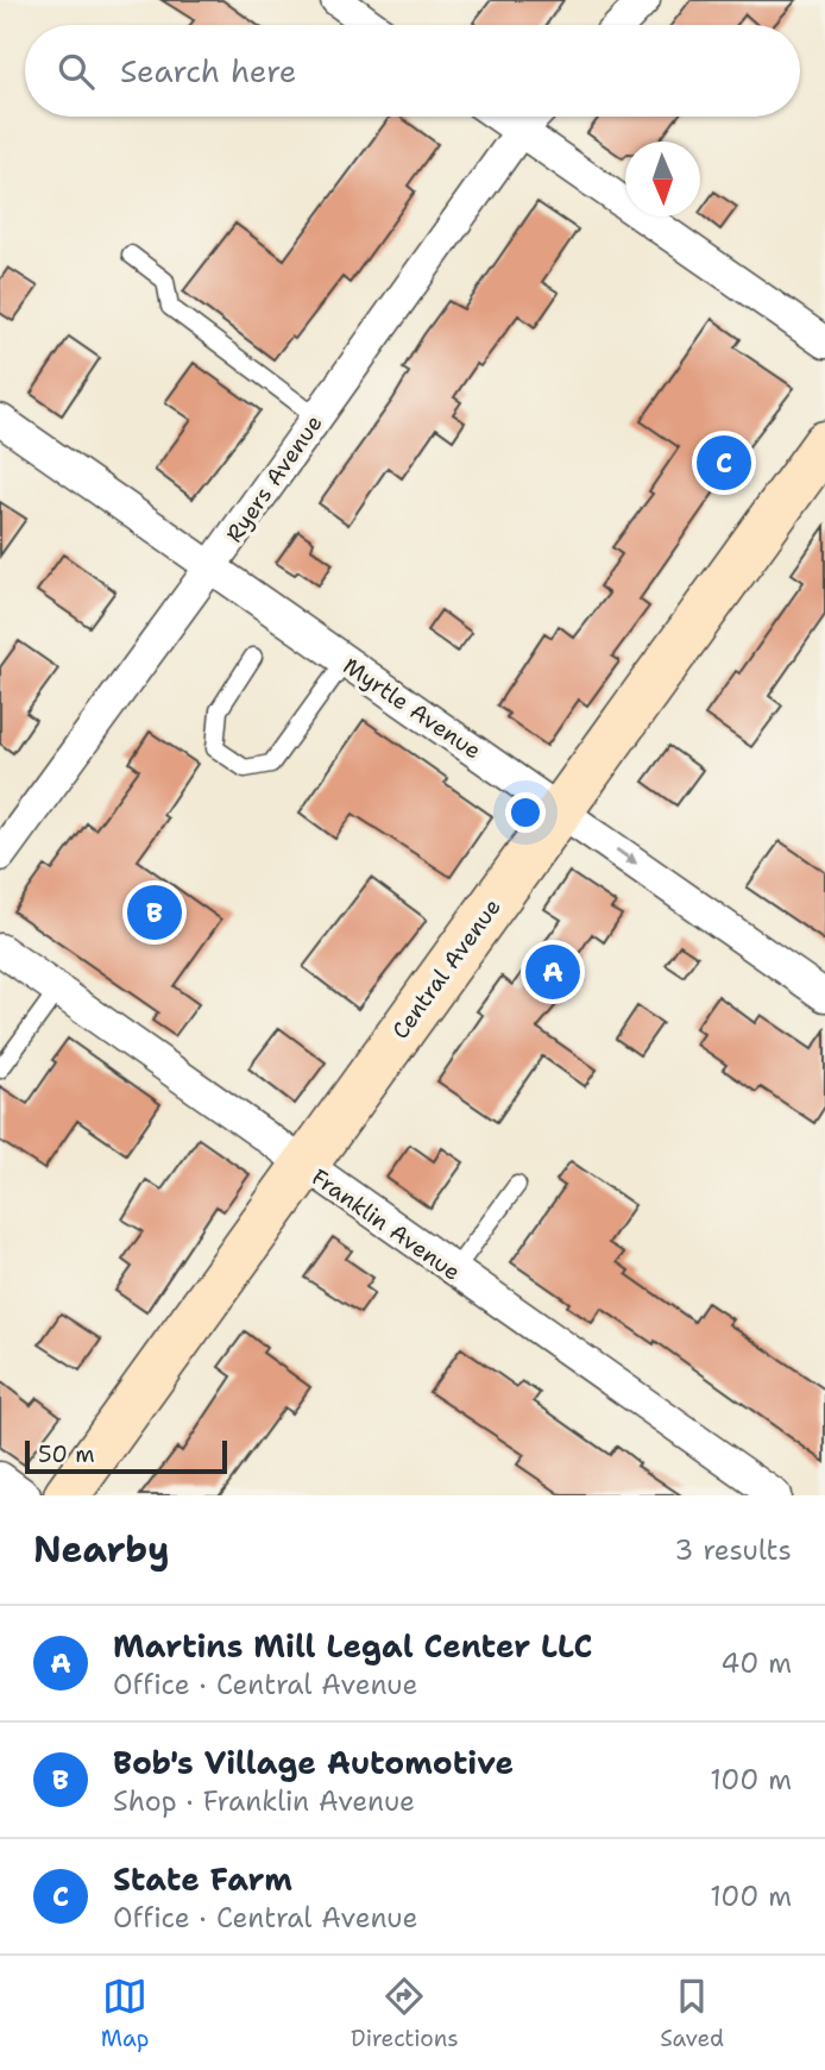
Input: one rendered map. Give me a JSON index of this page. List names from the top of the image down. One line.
{"streets":{"main road":["Central Avenue"],"street":["Ryers Avenue","Myrtle Avenue","Franklin Avenue"]},"crossings":[["Ryers Avenue","Myrtle Avenue"],["Myrtle Avenue","Central Avenue"],["Central Avenue","Franklin Avenue"]],"scale_bar":"50 m","north":"bottom","page":{"search":"Search here","pins":["C","B","A"],"scale":"50 m","heading":["Nearby","3 results"],"list":[{"mark":"A","name":"Martins Mill Legal Center LLC","note":"Office · Central Avenue","value":"40 m"},{"mark":"B","name":"Bob's Village Automotive","note":"Shop · Franklin Avenue","value":"100 m"},{"mark":"C","name":"State Farm","note":"Office · Central Avenue","value":"100 m"}],"nav":["Map","Directions","Saved"]}}
